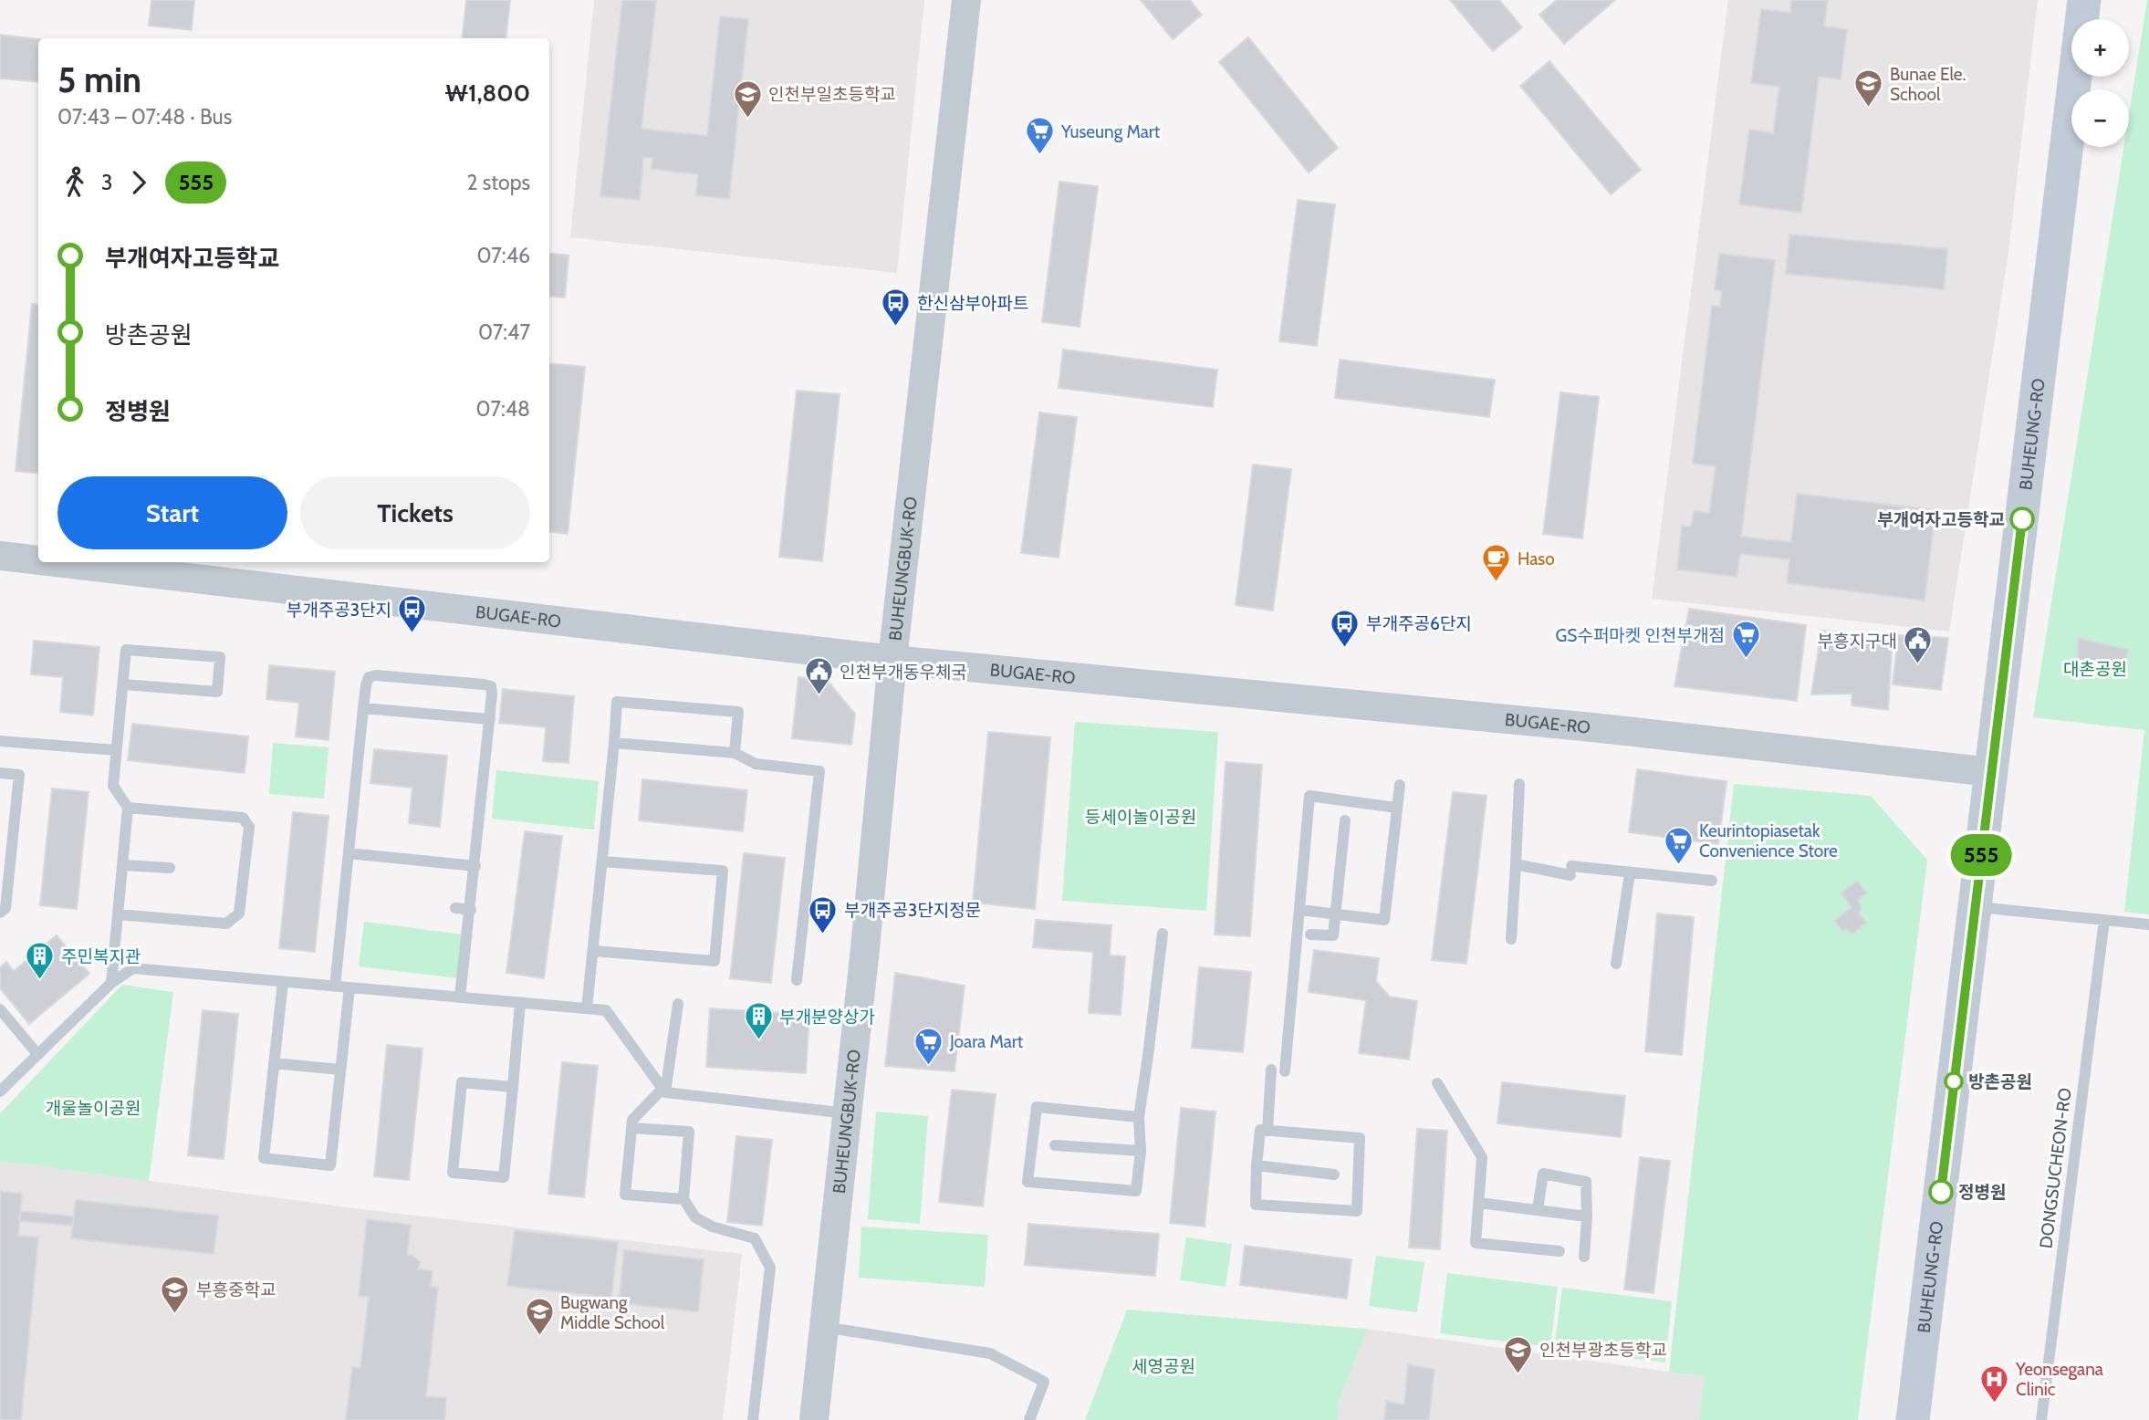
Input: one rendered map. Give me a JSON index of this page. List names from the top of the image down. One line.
{"streets":{"main road":["BUHEUNG-RO"],"street":["BUHEUNGBUK-RO","BUGAE-RO"],"lane":["DONGSUCHEON-RO"]},"crossings":[["BUHEUNG-RO","BUGAE-RO"],["BUHEUNGBUK-RO","BUGAE-RO"]],"parks":["대촌공원","등세이놀이공원","개울놀이공원","세영공원"],"places":{"school or university":["Bunae Ele. School","인천부일초등학교","부흥중학교","Bugwang Middle School","인천부광초등학교"],"supermarket":["Yuseung Mart","GS수퍼마켓 인천부개점","Keurintopiasetak Convenience Store","Joara Mart"],"bus stop":["한신삼부아파트","부개주공3단지","부개주공6단지","부개주공3단지정문"],"other":["부개여자고등학교","방촌공원","정병원"],"cafe":["Haso"],"public building":["부흥지구대","인천부개동우체국"],"building":["주민복지관","부개분양상가"],"hospital":["Yeonsegana Clinic"]},"lines":["bus line 555"],"page":{"on_map":"555","map_buttons":["+","−"],"heading":["5 min","07:43 – 07:48 · Bus","₩1,800"],"legs":["3","555","2 stops"],"list":[{"name":"부개여자고등학교","value":"07:46"},{"name":"방촌공원","value":"07:47"},{"name":"정병원","value":"07:48"}],"buttons":["Start","Tickets"]}}
